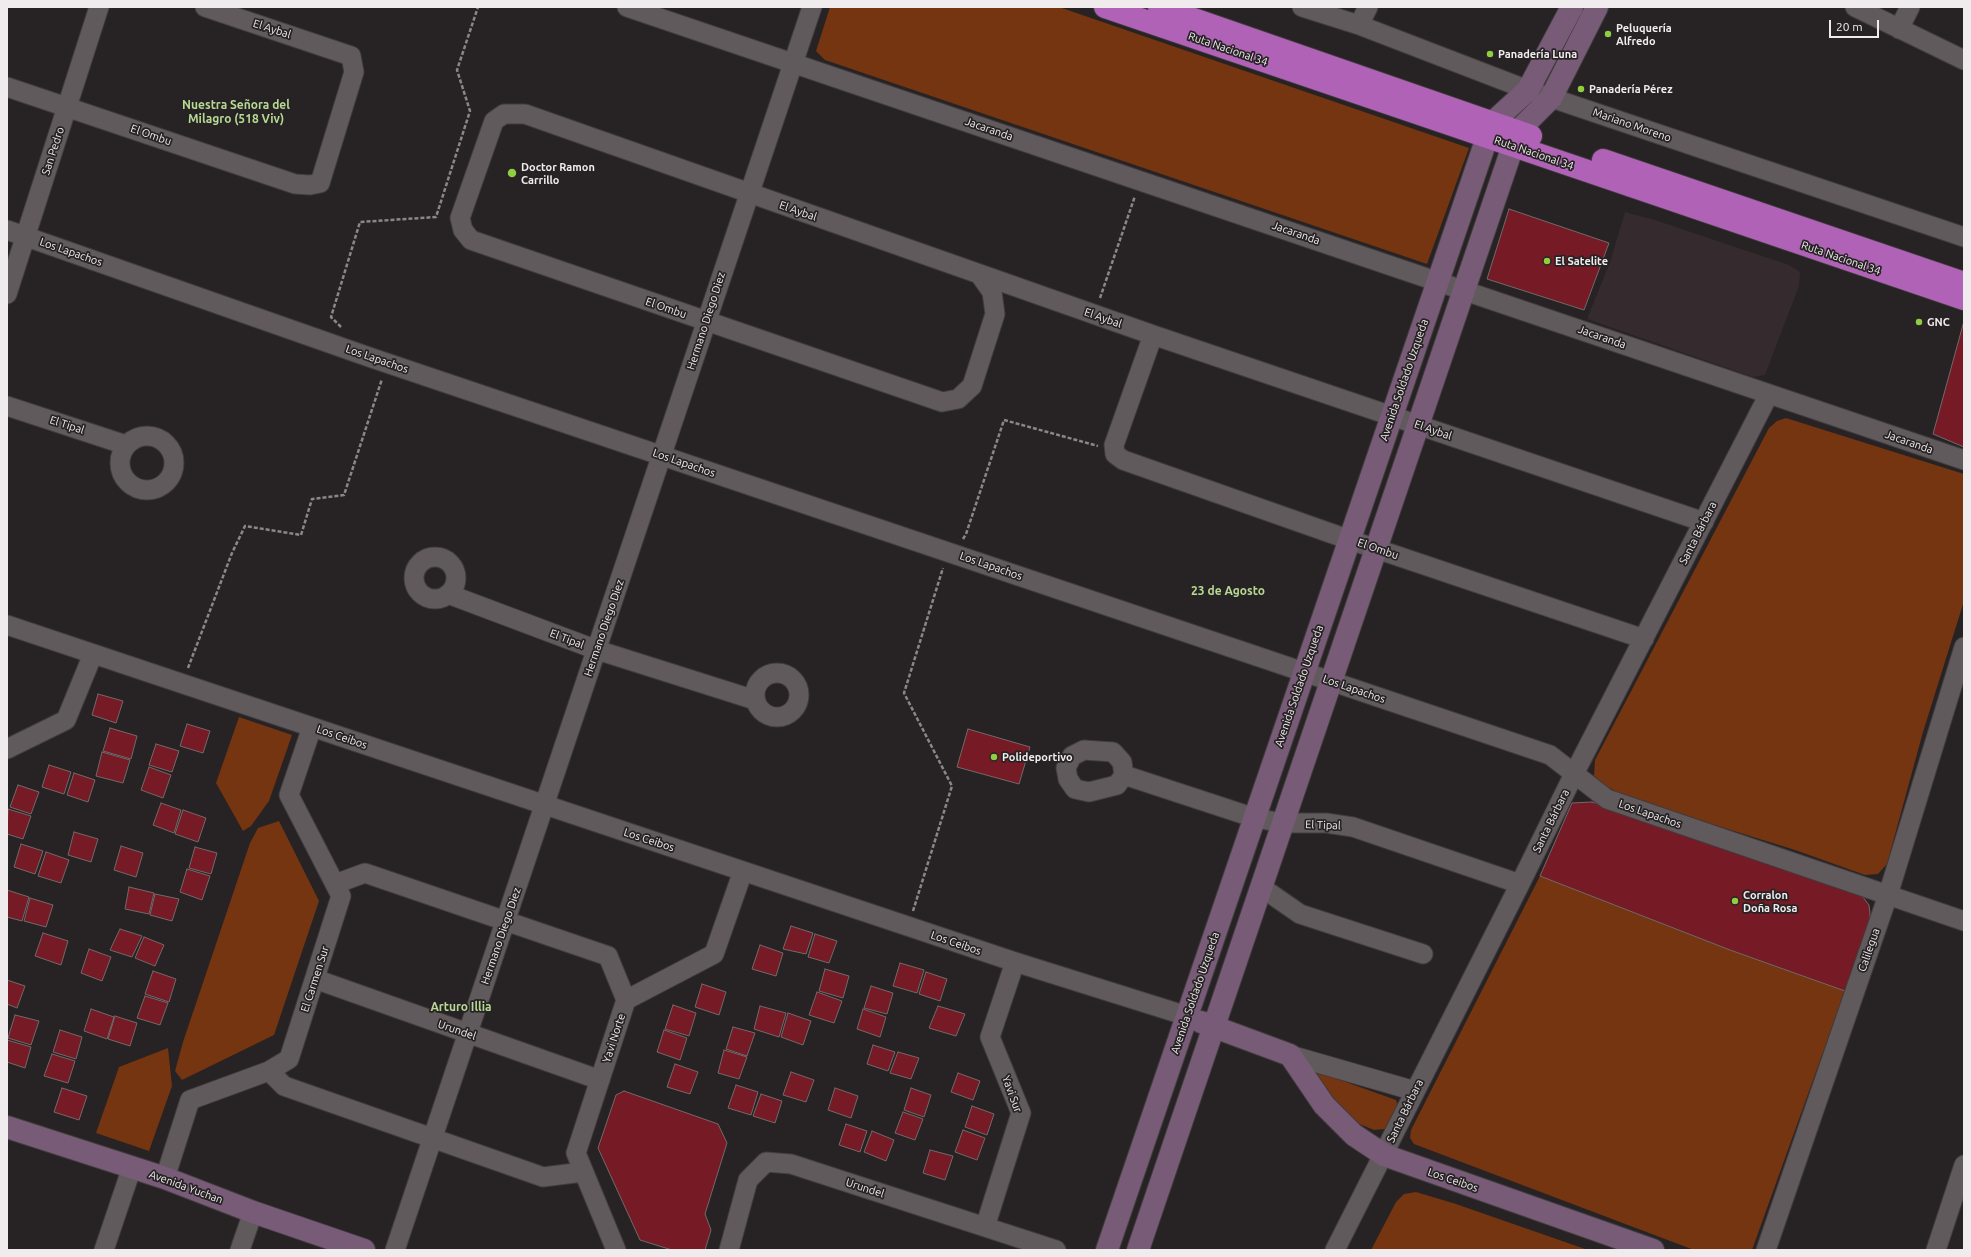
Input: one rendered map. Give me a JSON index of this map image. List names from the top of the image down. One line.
{"streets":{"highway":["Ruta Nacional 34"],"street":["El Aybal","Mariano Moreno","Jacaranda","El Ombu","San Pedro","Los Lapachos","Hermano Diego Diez","Avenida Soldado Uzqueda","El Tipal","Santa Bárbara","Los Ceibos","Calilegua","El Carmen Sur","Urundel","Yavi Norte","Yavi Sur","Avenida Yuchan"]},"crossings":[["El Aybal","El Ombu"],["El Aybal","Hermano Diego Diez"],["El Aybal","Avenida Soldado Uzqueda"],["El Aybal","Santa Bárbara"],["Ruta Nacional 34","Avenida Soldado Uzqueda"],["Jacaranda","Hermano Diego Diez"],["Jacaranda","Avenida Soldado Uzqueda"],["Jacaranda","Santa Bárbara"],["El Ombu","San Pedro"],["El Ombu","Hermano Diego Diez"],["El Ombu","Avenida Soldado Uzqueda"],["El Ombu","Santa Bárbara"],["San Pedro","Los Lapachos"],["Los Lapachos","Hermano Diego Diez"],["Los Lapachos","Avenida Soldado Uzqueda"],["Los Lapachos","Santa Bárbara"],["Los Lapachos","Calilegua"],["Hermano Diego Diez","El Tipal"],["Hermano Diego Diez","Los Ceibos"],["Hermano Diego Diez","Urundel"],["Avenida Soldado Uzqueda","El Tipal"],["Avenida Soldado Uzqueda","Los Ceibos"],["El Tipal","Santa Bárbara"],["Santa Bárbara","Los Ceibos"],["Los Ceibos","El Carmen Sur"],["Los Ceibos","Yavi Norte"],["Los Ceibos","Yavi Sur"],["El Carmen Sur","Urundel"],["El Carmen Sur","Avenida Yuchan"],["Urundel","Yavi Norte"],["Urundel","Yavi Sur"]],"districts":["Nuestra Señora del Milagro (518 Viv)","23 de Agosto","Arturo Illia"],"places":["Peluquería Alfredo","Panadería Luna","Panadería Pérez","Doctor Ramon Carrillo","El Satelite","GNC","Polideportivo","Corralon Doña Rosa"],"scale_bar":"20 m"}
